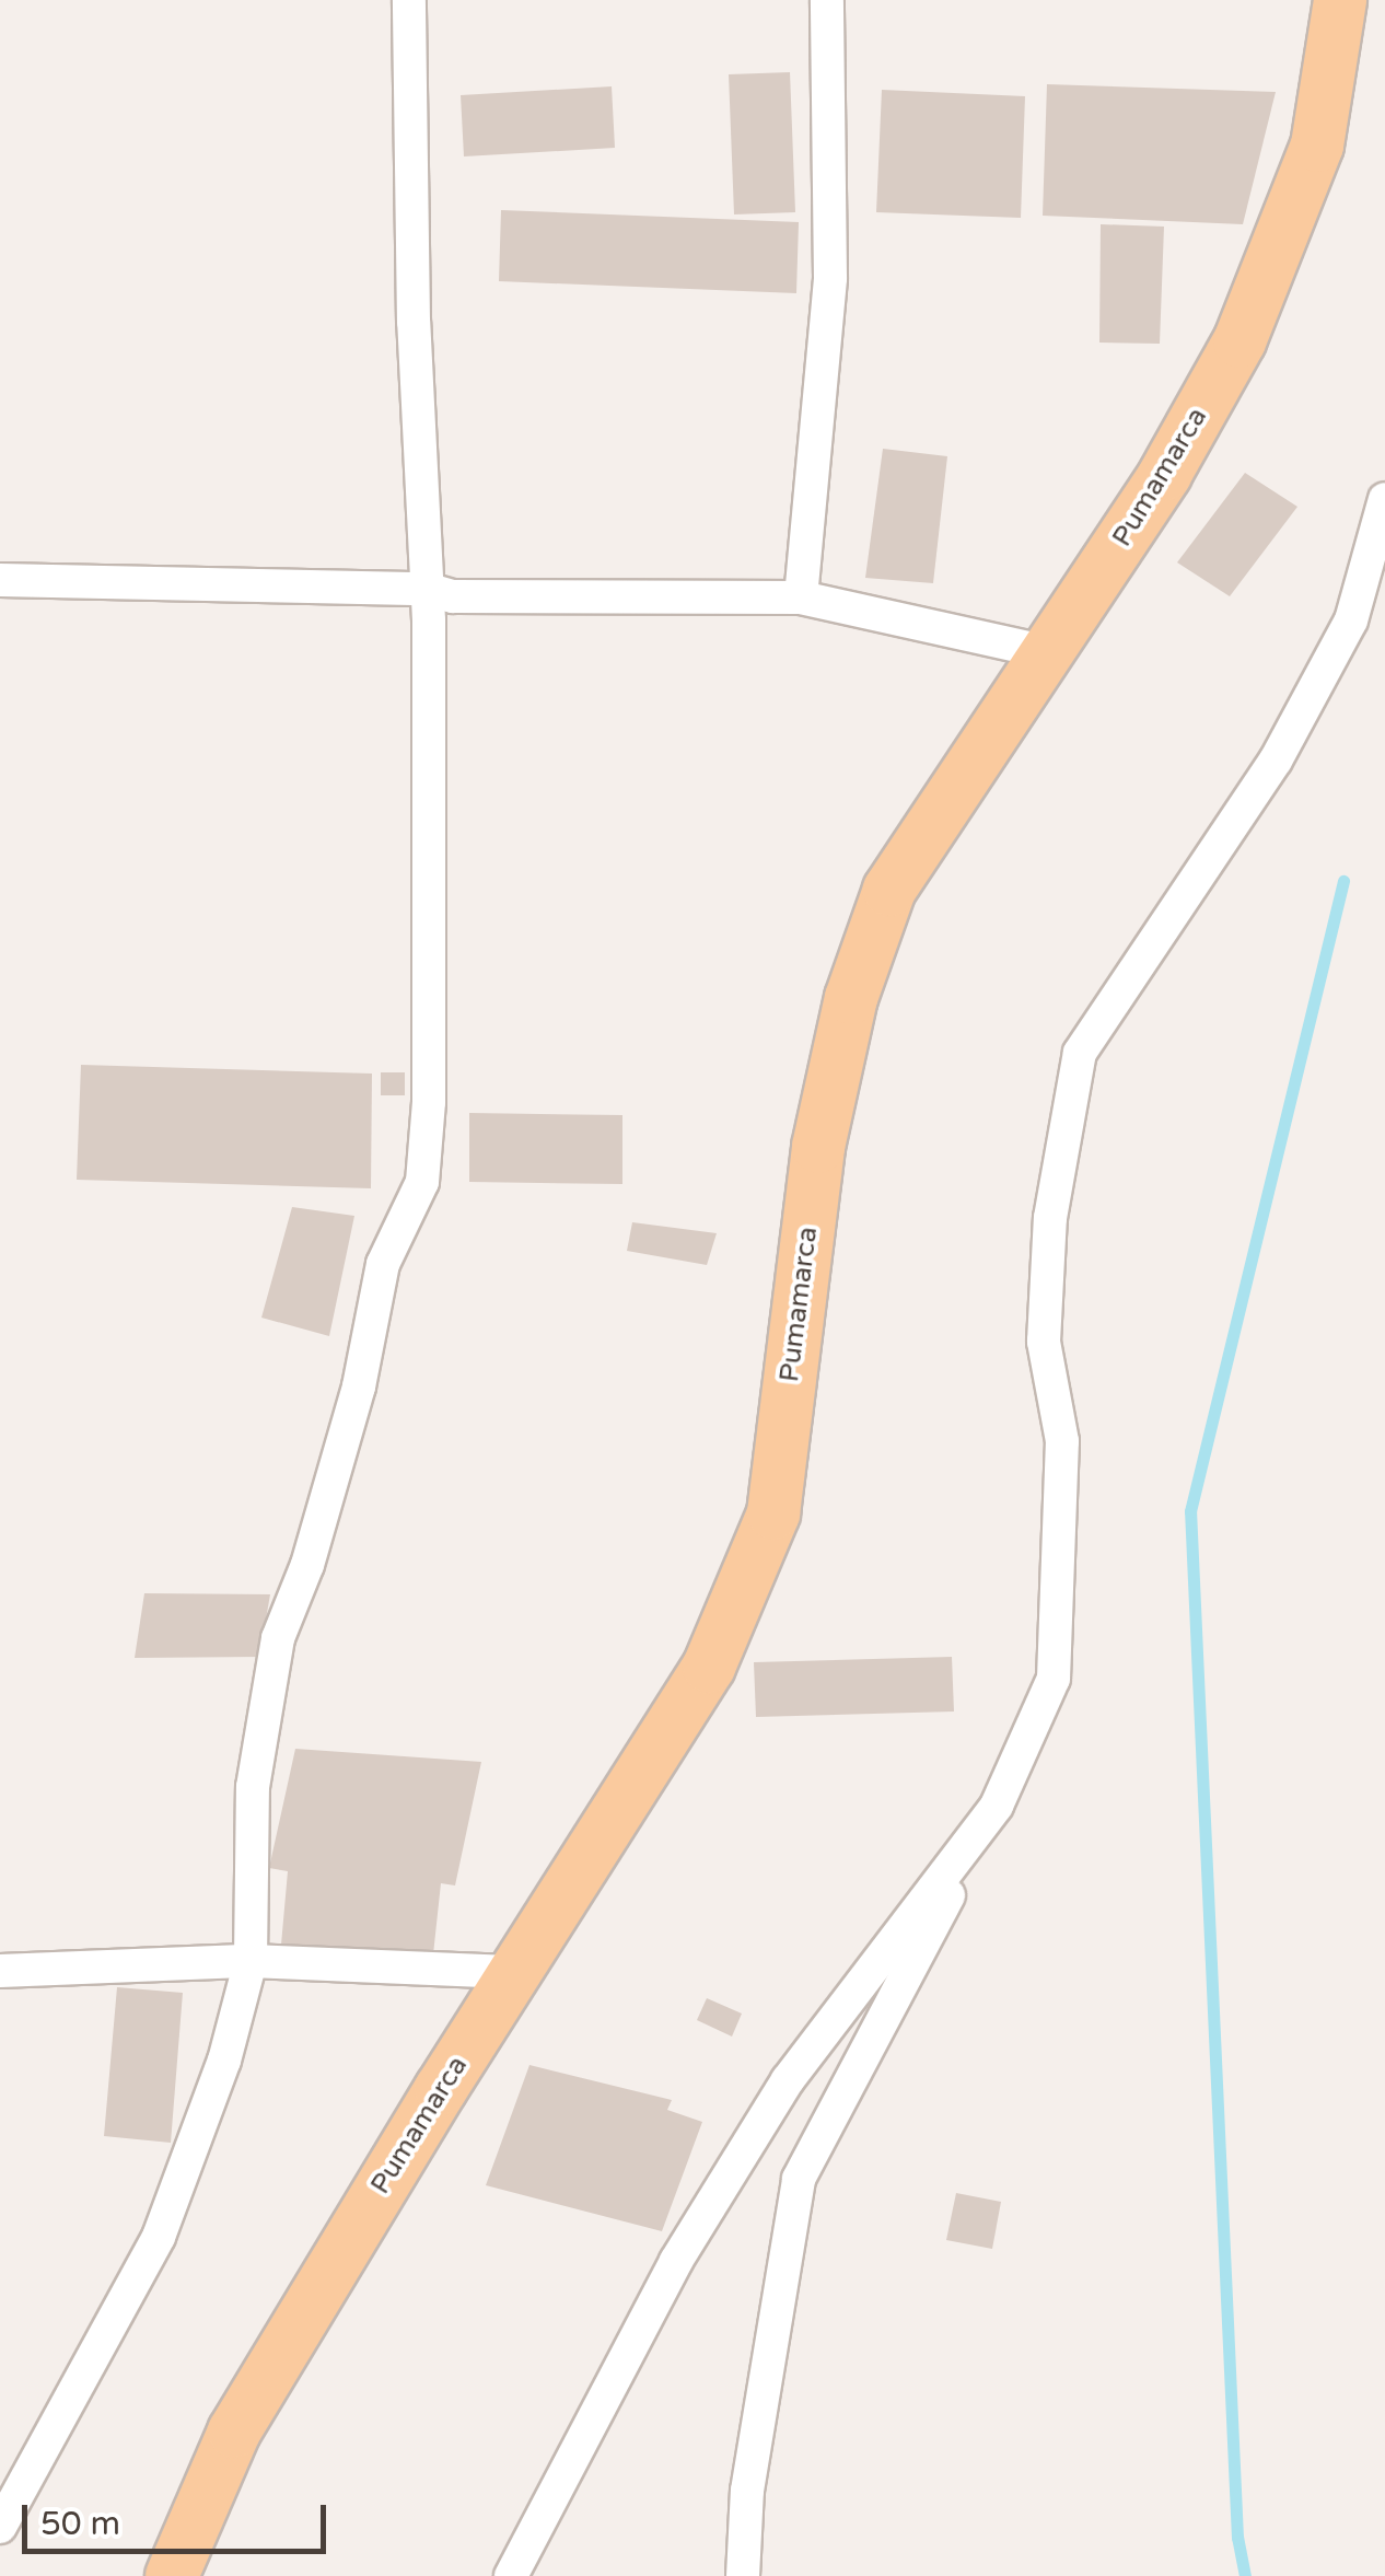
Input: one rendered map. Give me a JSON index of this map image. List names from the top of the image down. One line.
{"streets":{"main road":["Pumamarca"]},"scale_bar":"50 m"}
